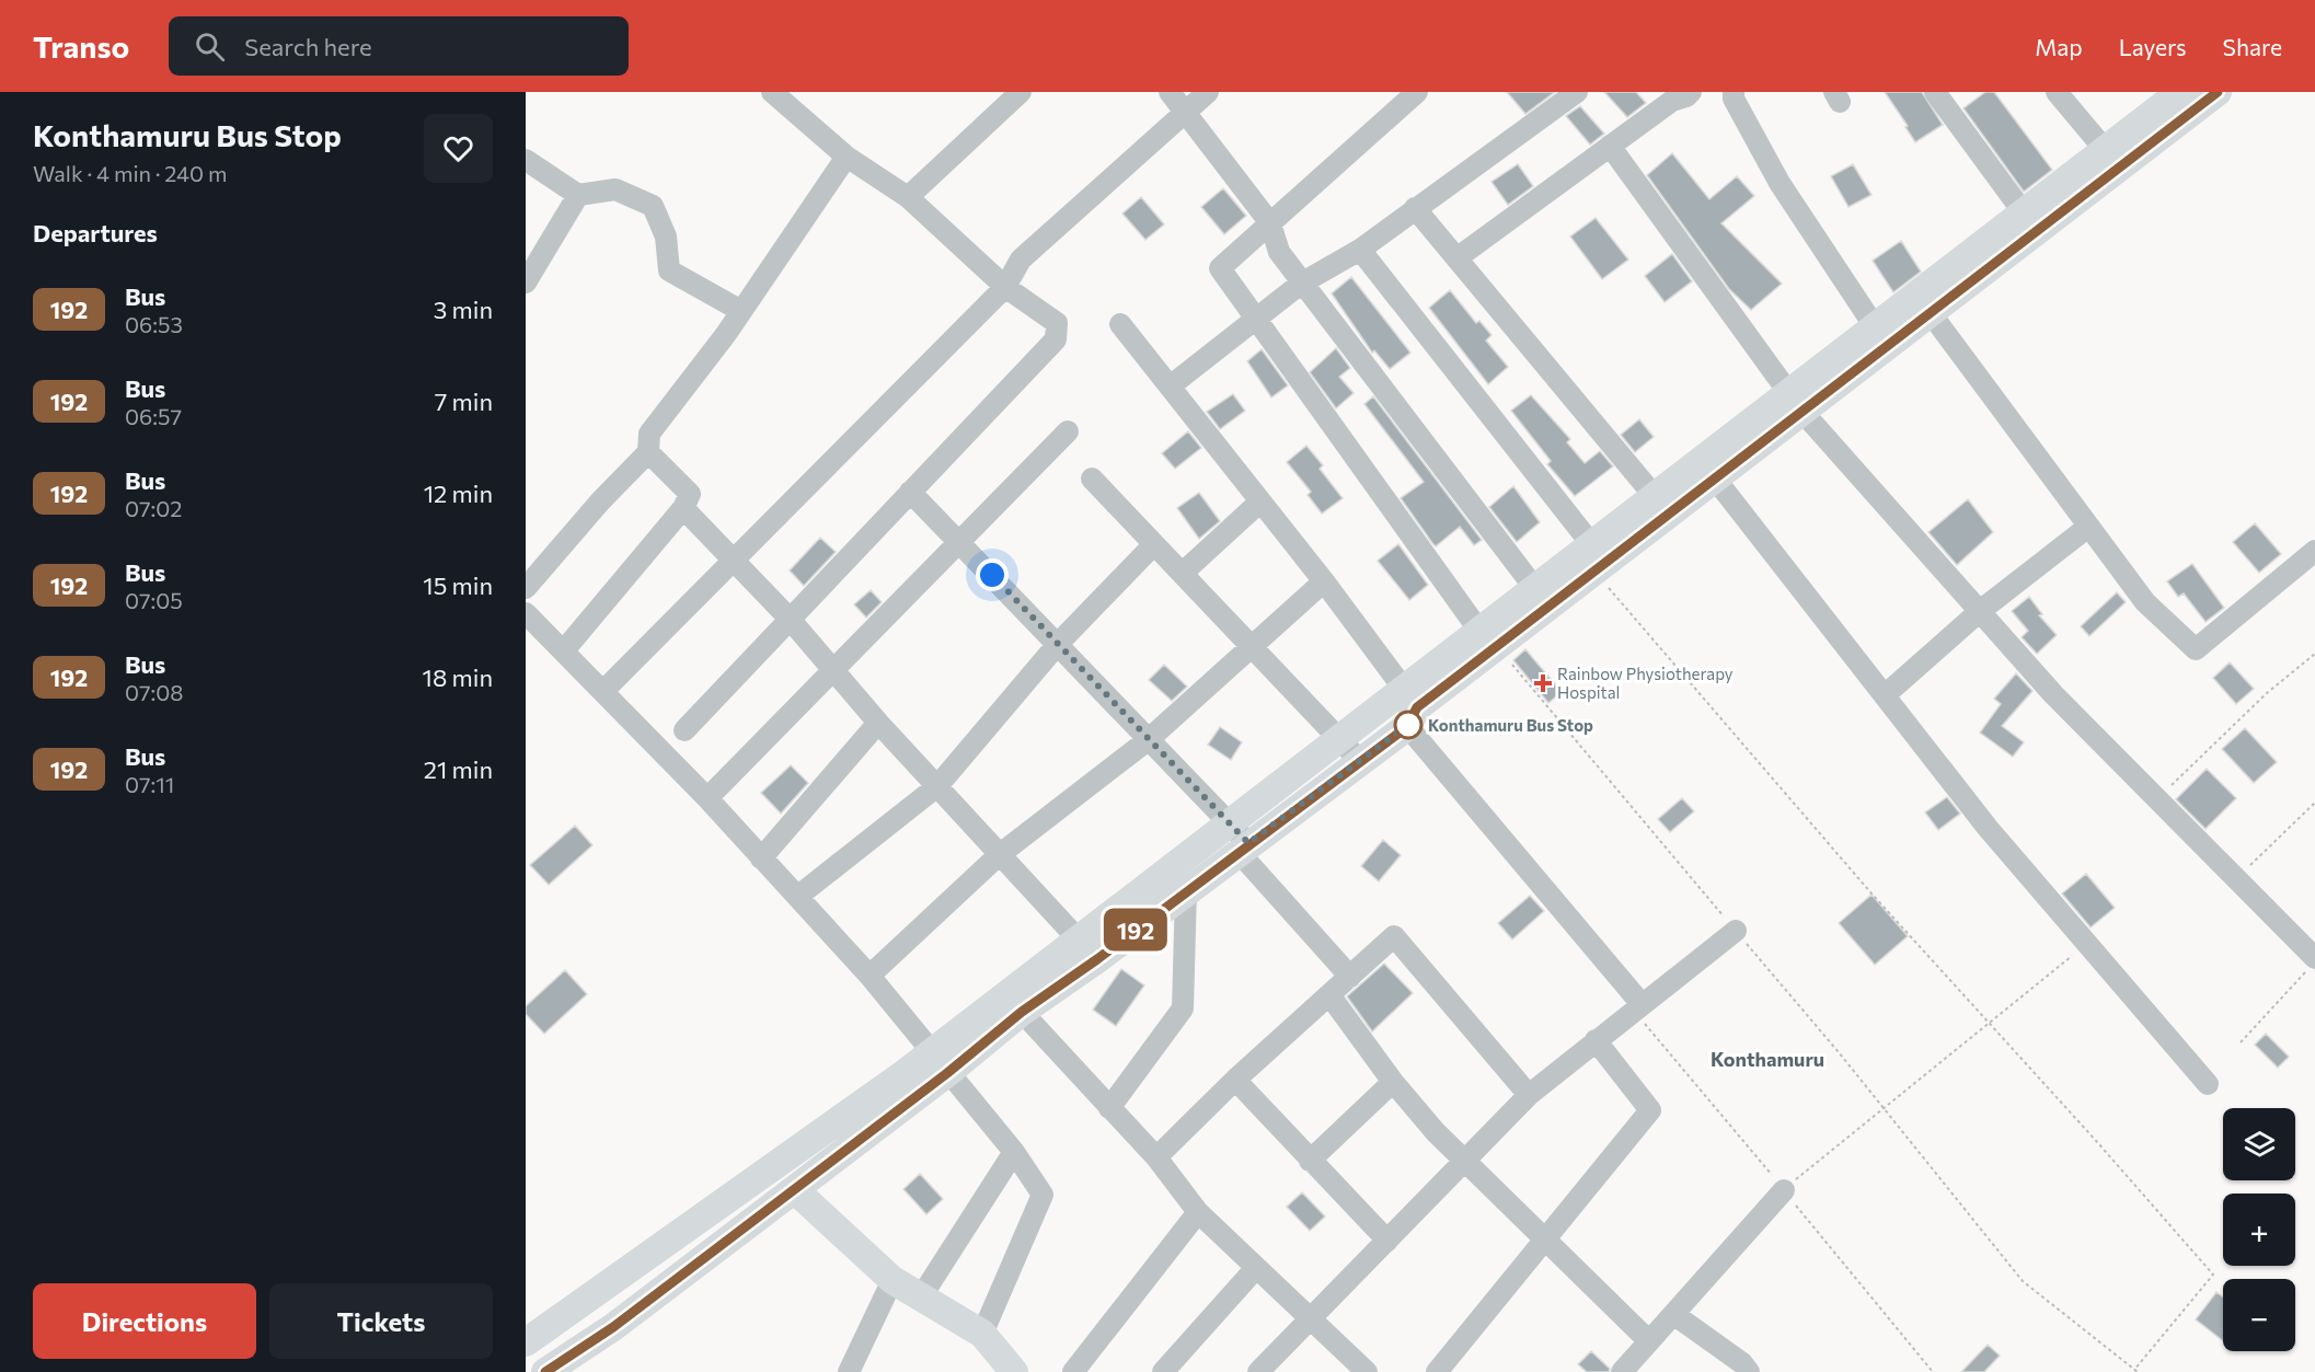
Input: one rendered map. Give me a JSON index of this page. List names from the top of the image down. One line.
{"districts":["Konthamuru"],"places":{"health":["Rainbow Physiotherapy Hospital"],"other":["Konthamuru Bus Stop"]},"lines":["bus line 192"],"page":{"header":"Transo","search":"Search here","nav":["Map","Layers","Share"],"heading":[["Konthamuru Bus Stop","Walk · 4 min · 240 m"],"Departures"],"on_map":"192","list":[{"mark":"192","name":"Bus","note":"06:53","value":"3 min"},{"mark":"192","name":"Bus","note":"06:57","value":"7 min"},{"mark":"192","name":"Bus","note":"07:02","value":"12 min"},{"mark":"192","name":"Bus","note":"07:05","value":"15 min"},{"mark":"192","name":"Bus","note":"07:08","value":"18 min"},{"mark":"192","name":"Bus","note":"07:11","value":"21 min"}],"map_buttons":["+","−"],"buttons":["Directions","Tickets"]}}
